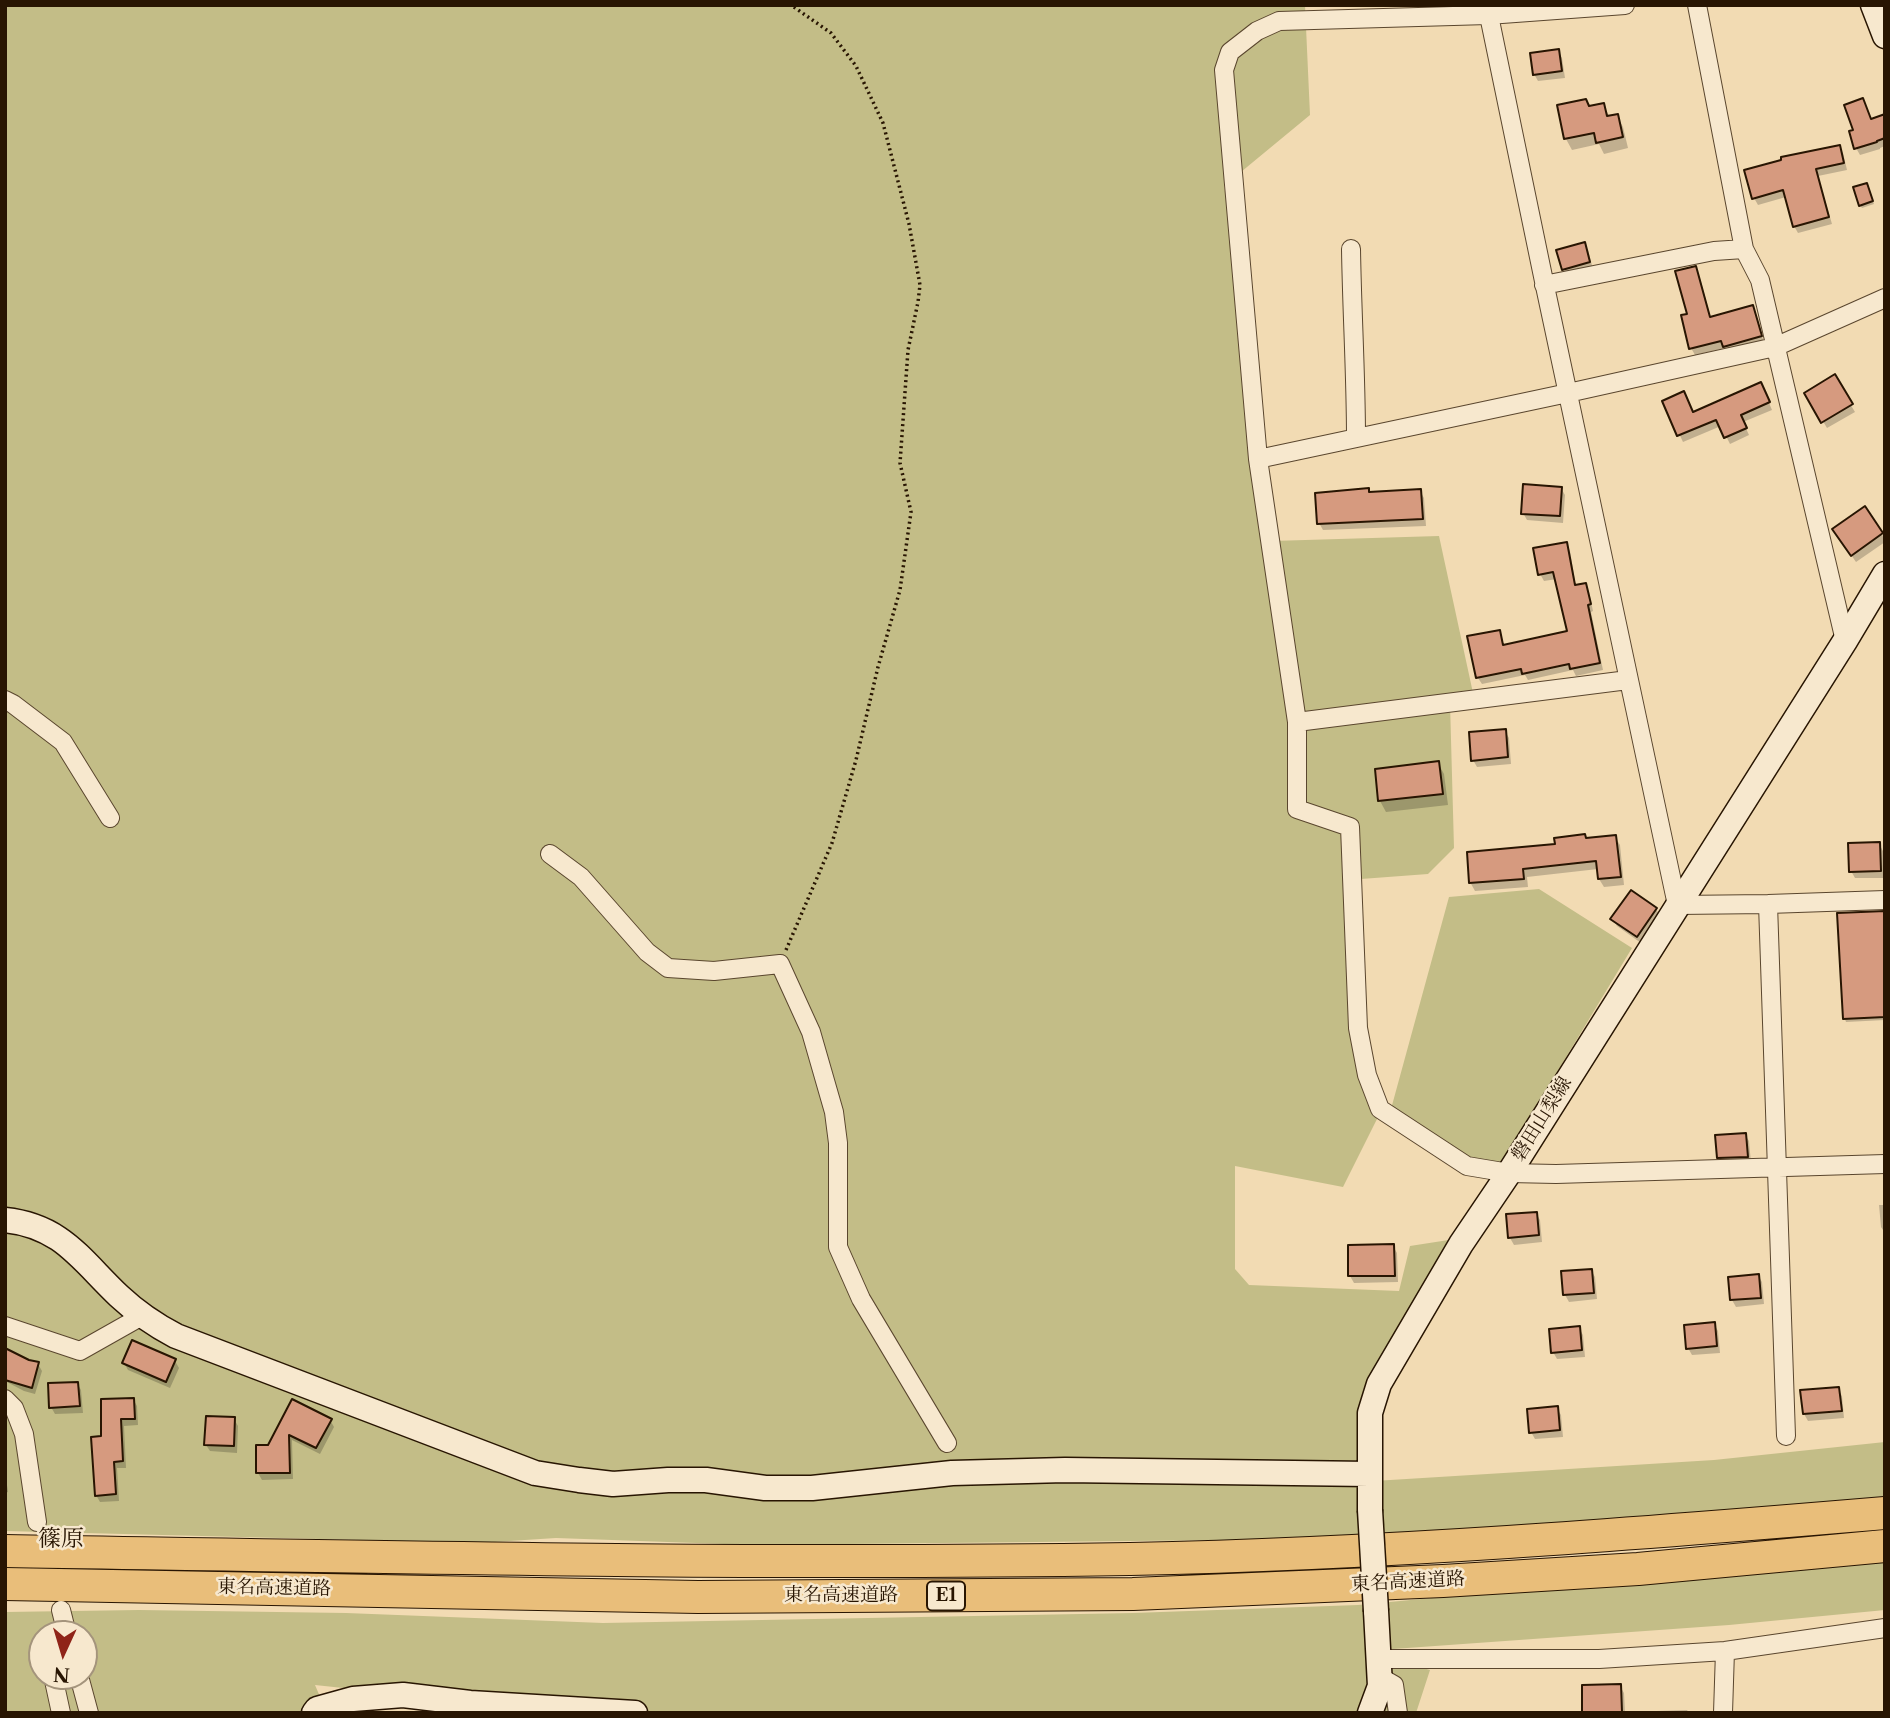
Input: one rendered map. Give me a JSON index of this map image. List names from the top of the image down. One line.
{"streets":{"highway":["東名高速道路","E1"],"main road":["磐田山梨線"]},"districts":["篠原"],"north":"bottom"}
